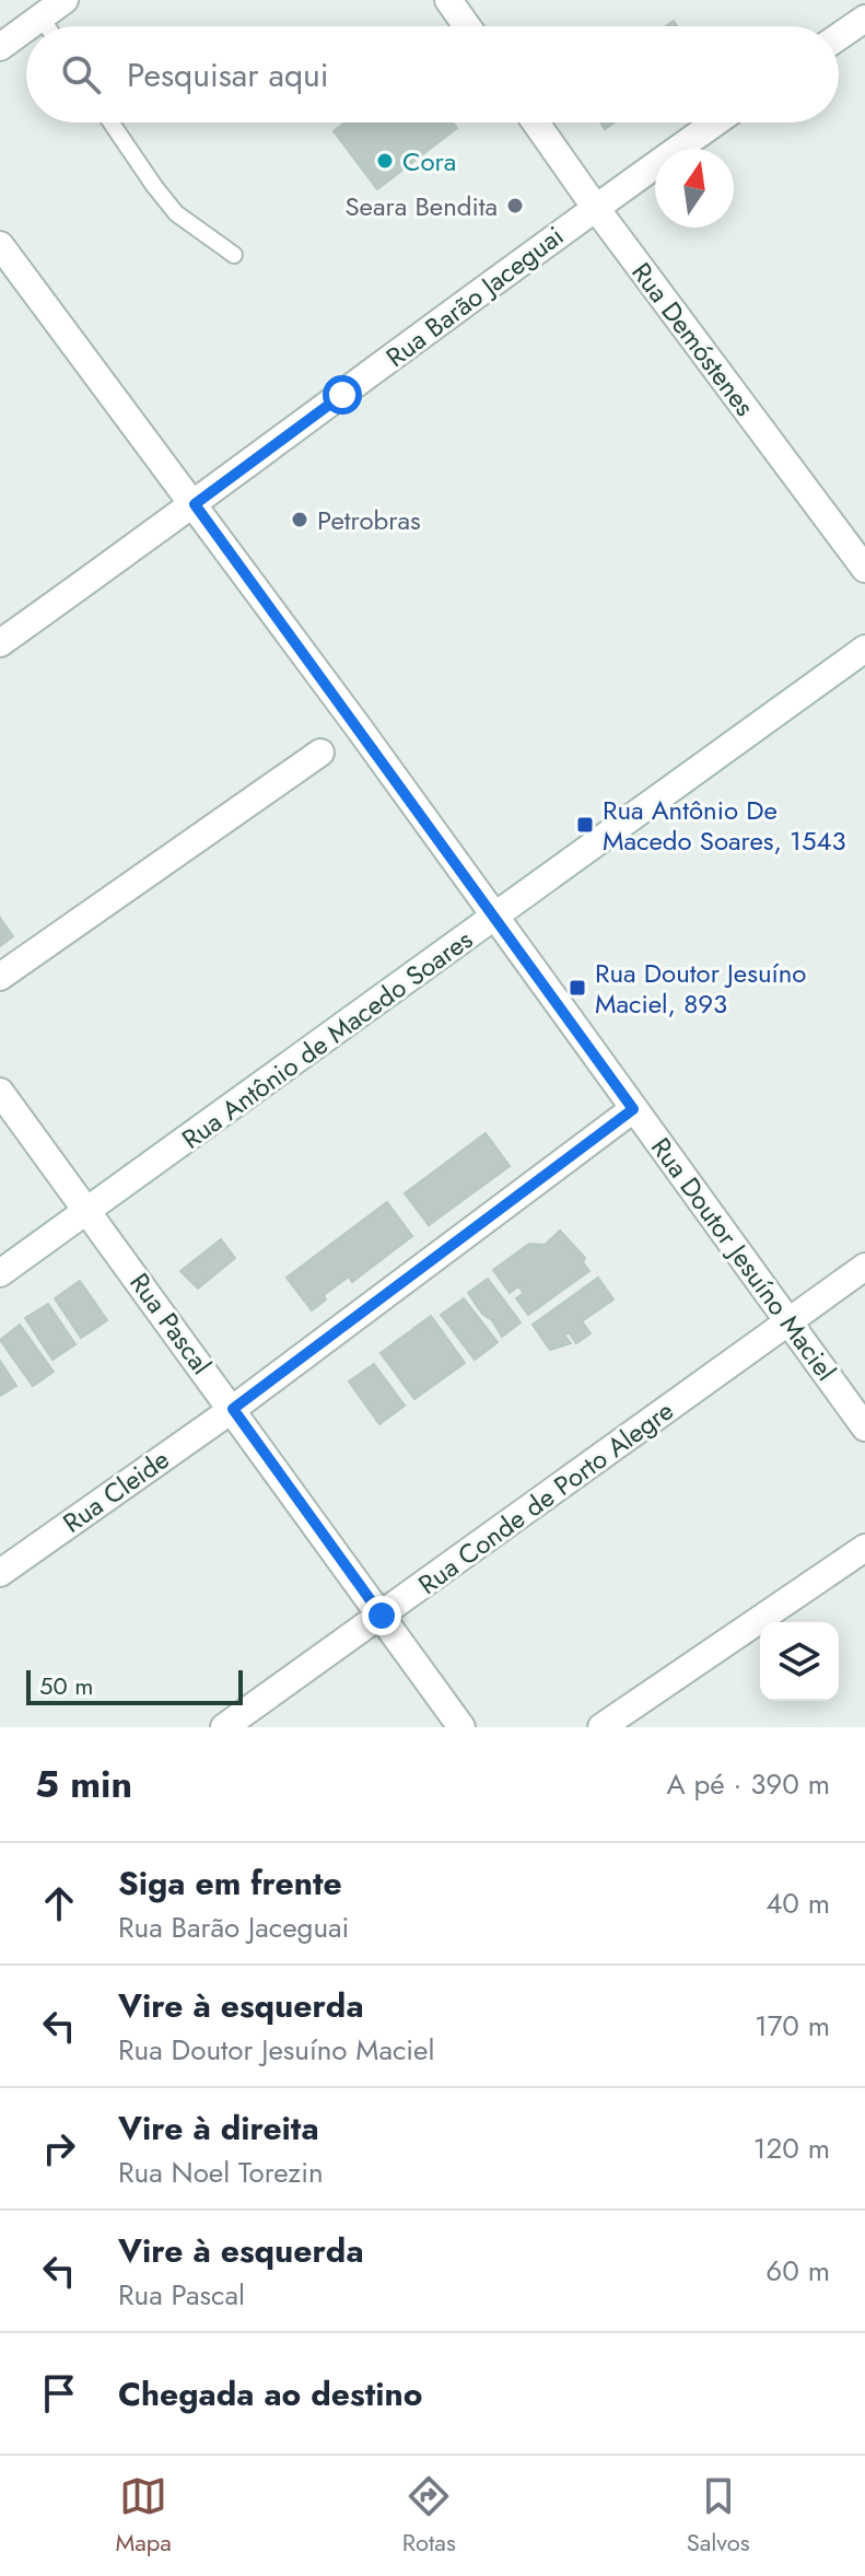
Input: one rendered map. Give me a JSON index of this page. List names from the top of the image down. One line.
{"streets":{"street":["Rua Barão Jaceguai","Rua Demóstenes","Rua Antônio de Macedo Soares","Rua Doutor Jesuíno Maciel","Rua Pascal","Rua Cleide","Rua Conde de Porto Alegre"]},"crossings":[["Rua Barão Jaceguai","Rua Demóstenes"],["Rua Barão Jaceguai","Rua Doutor Jesuíno Maciel"],["Rua Antônio de Macedo Soares","Rua Doutor Jesuíno Maciel"],["Rua Antônio de Macedo Soares","Rua Pascal"],["Rua Doutor Jesuíno Maciel","Rua Cleide"],["Rua Doutor Jesuíno Maciel","Rua Conde de Porto Alegre"],["Rua Pascal","Rua Cleide"],["Rua Pascal","Rua Conde de Porto Alegre"]],"places":{"other":["Cora","Seara Bendita","Petrobras"],"transit":["Rua Antônio De Macedo Soares, 1543","Rua Doutor Jesuíno Maciel, 893"]},"scale_bar":"50 m","north":"top","page":{"search":"Pesquisar aqui","scale":"50 m","heading":["5 min","A pé · 390 m"],"list":[["Siga em frente","Rua Barão Jaceguai","40 m"],["Vire à esquerda","Rua Doutor Jesuíno Maciel","170 m"],["Vire à direita","Rua Noel Torezin","120 m"],["Vire à esquerda","Rua Pascal","60 m"],"Chegada ao destino"],"nav":["Mapa","Rotas","Salvos"]}}
